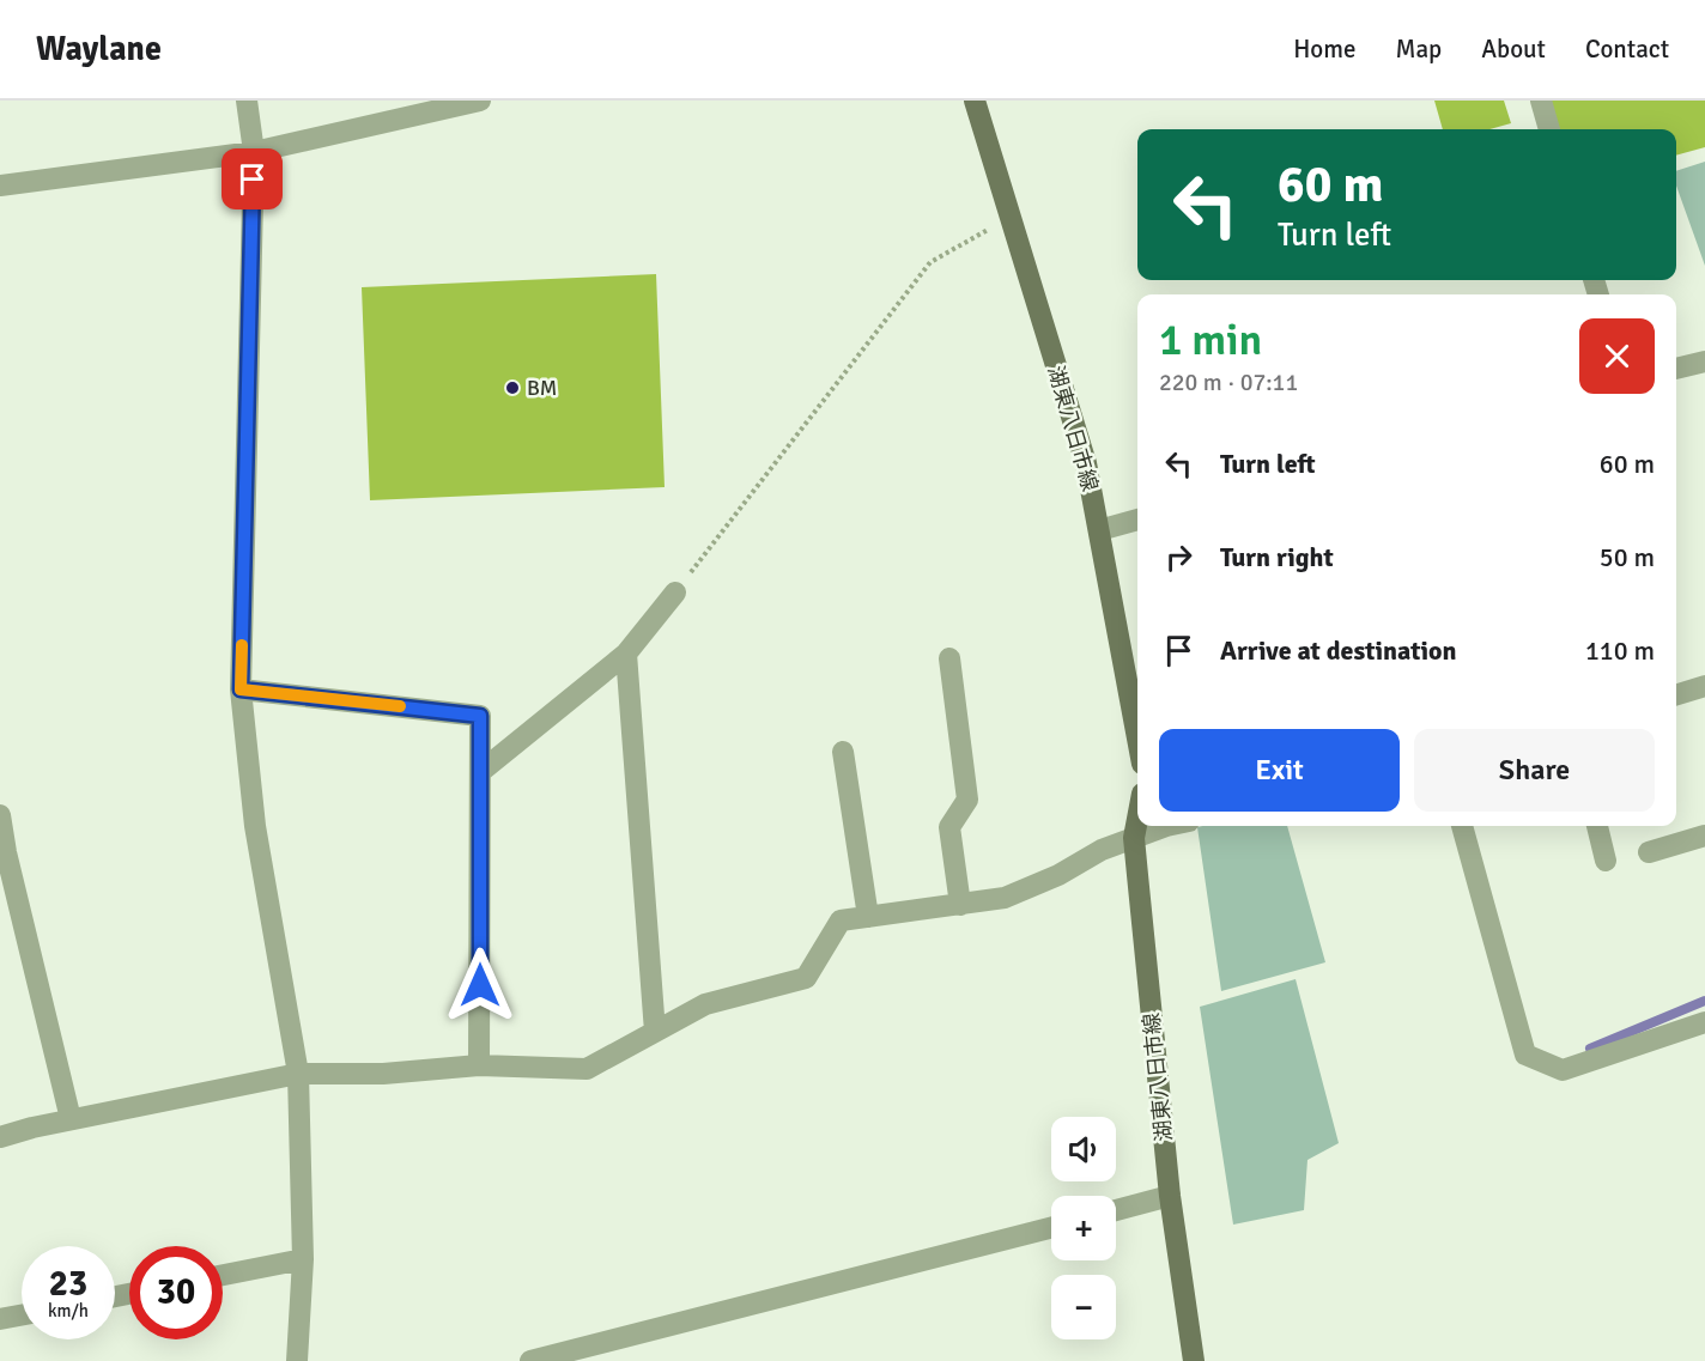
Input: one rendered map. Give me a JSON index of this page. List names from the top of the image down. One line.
{"streets":{"main road":["湖東八日市線"]},"places":["BM"],"page":{"header":"Waylane","nav":["Home","Map","About","Contact"],"turn":["60 m","Turn left"],"heading":["1 min","220 m · 07:11"],"list":[{"name":"Turn left","value":"60 m"},{"name":"Turn right","value":"50 m"},{"name":"Arrive at destination","value":"110 m"}],"buttons":["Exit","Share"],"map_buttons":["+","−"],"speed":"23 km/h","limit":"30"}}
